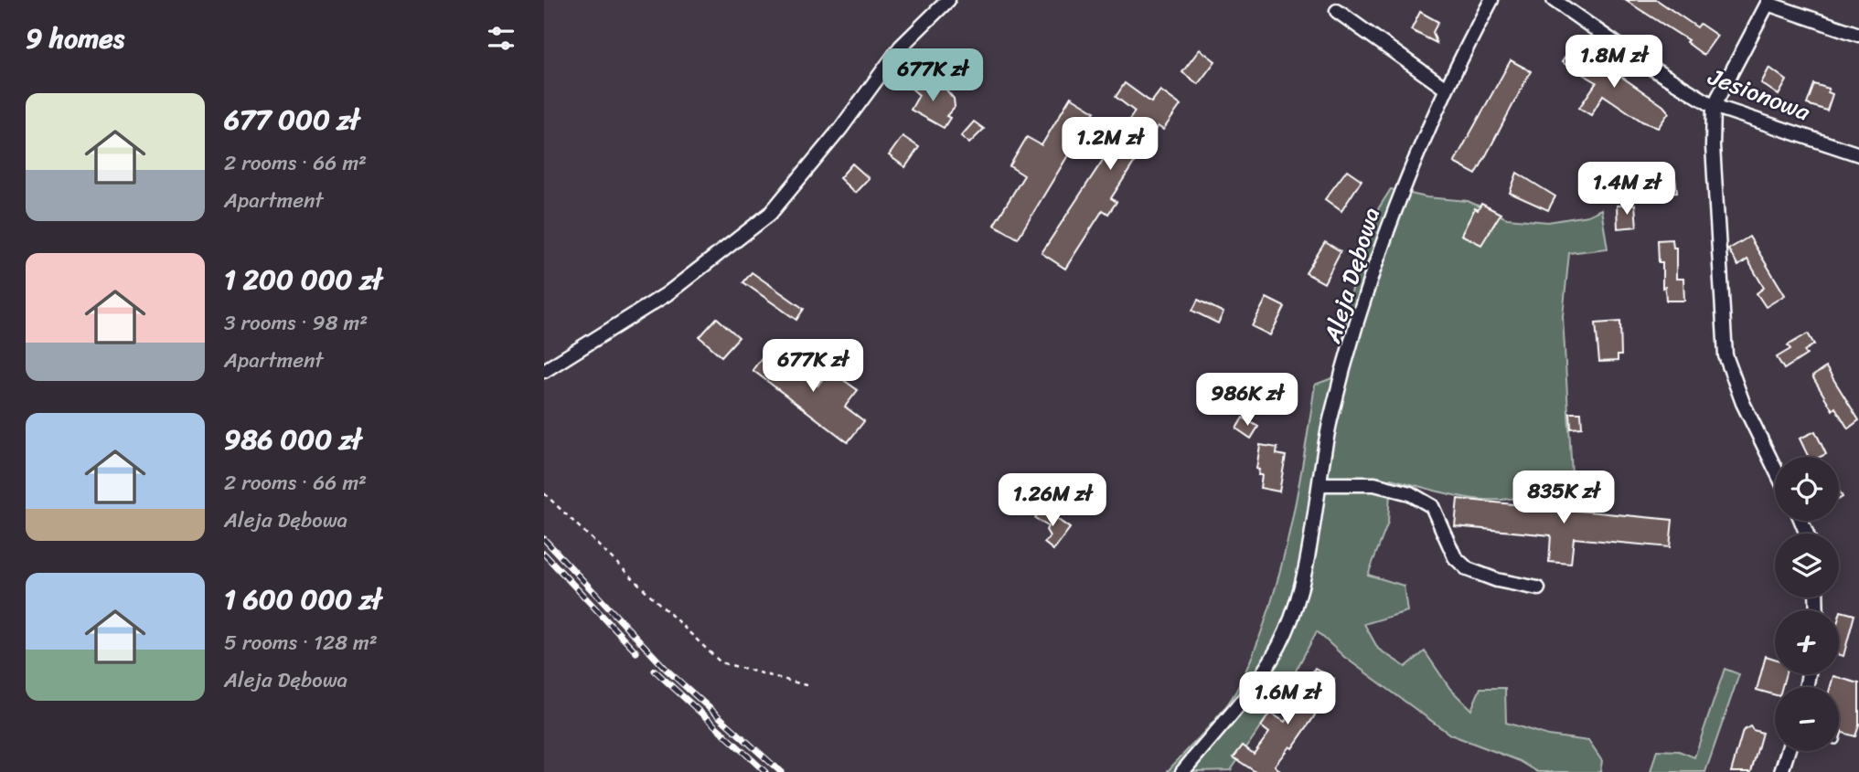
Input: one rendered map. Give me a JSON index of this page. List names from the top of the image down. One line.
{"streets":{"street":["Jesionowa","Aleja Dębowa"]},"page":{"heading":"9 homes","price":["1.8M zł","677K zł","1.2M zł","1.4M zł","677K zł","986K zł","835K zł","1.26M zł","1.6M zł"],"list":[{"name":"677 000 zł","note":"2 rooms · 66 m² · Apartment"},{"name":"1 200 000 zł","note":"3 rooms · 98 m² · Apartment"},{"name":"986 000 zł","note":"2 rooms · 66 m² · Aleja Dębowa"},{"name":"1 600 000 zł","note":"5 rooms · 128 m² · Aleja Dębowa"}],"map_buttons":["+","−"]}}
